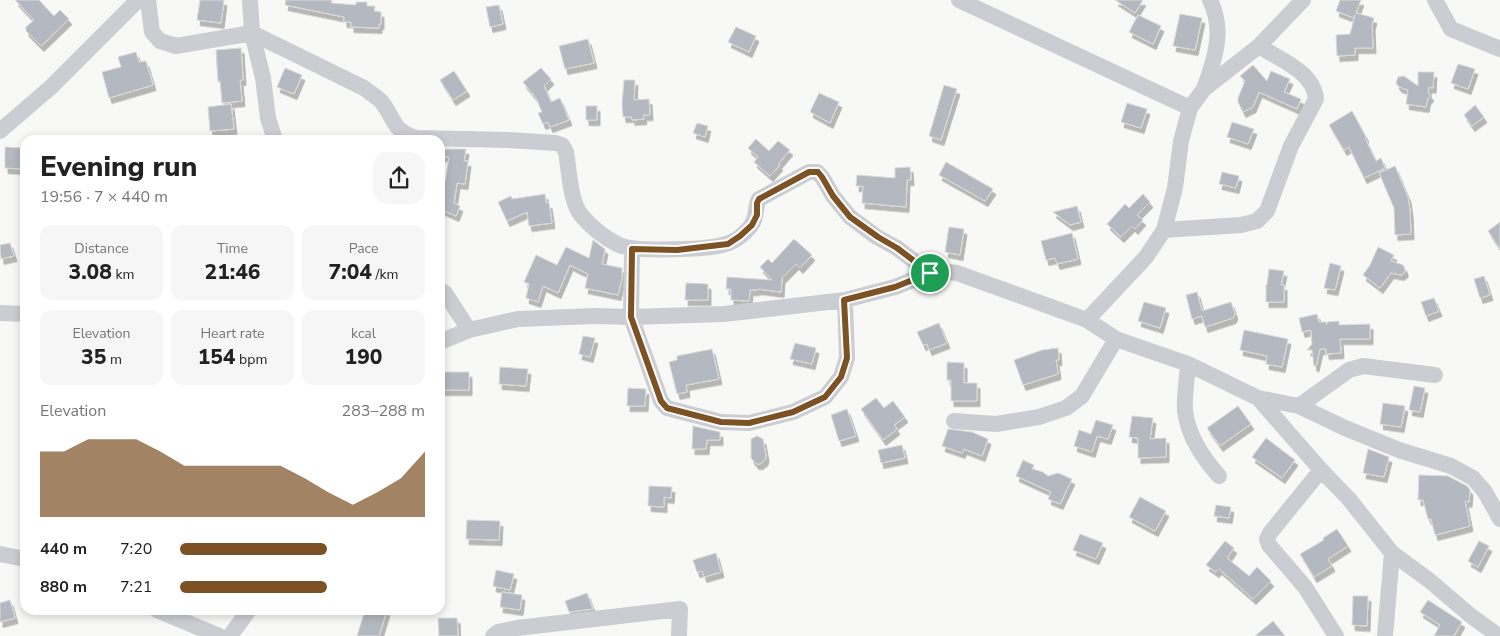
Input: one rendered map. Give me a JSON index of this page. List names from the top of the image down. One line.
{"page":{"heading":["Evening run","19:56 · 7 × 440 m"],"stats":[["Distance","3.08 km"],["Time","21:46"],["Pace","7:04 /km"],["Elevation","35 m"],["Heart rate","154 bpm"],["kcal","190"]],"chart":["Elevation","283–288 m"],"list":[{"name":"440 m","note":"7:20"},{"name":"880 m","note":"7:21"}]}}
